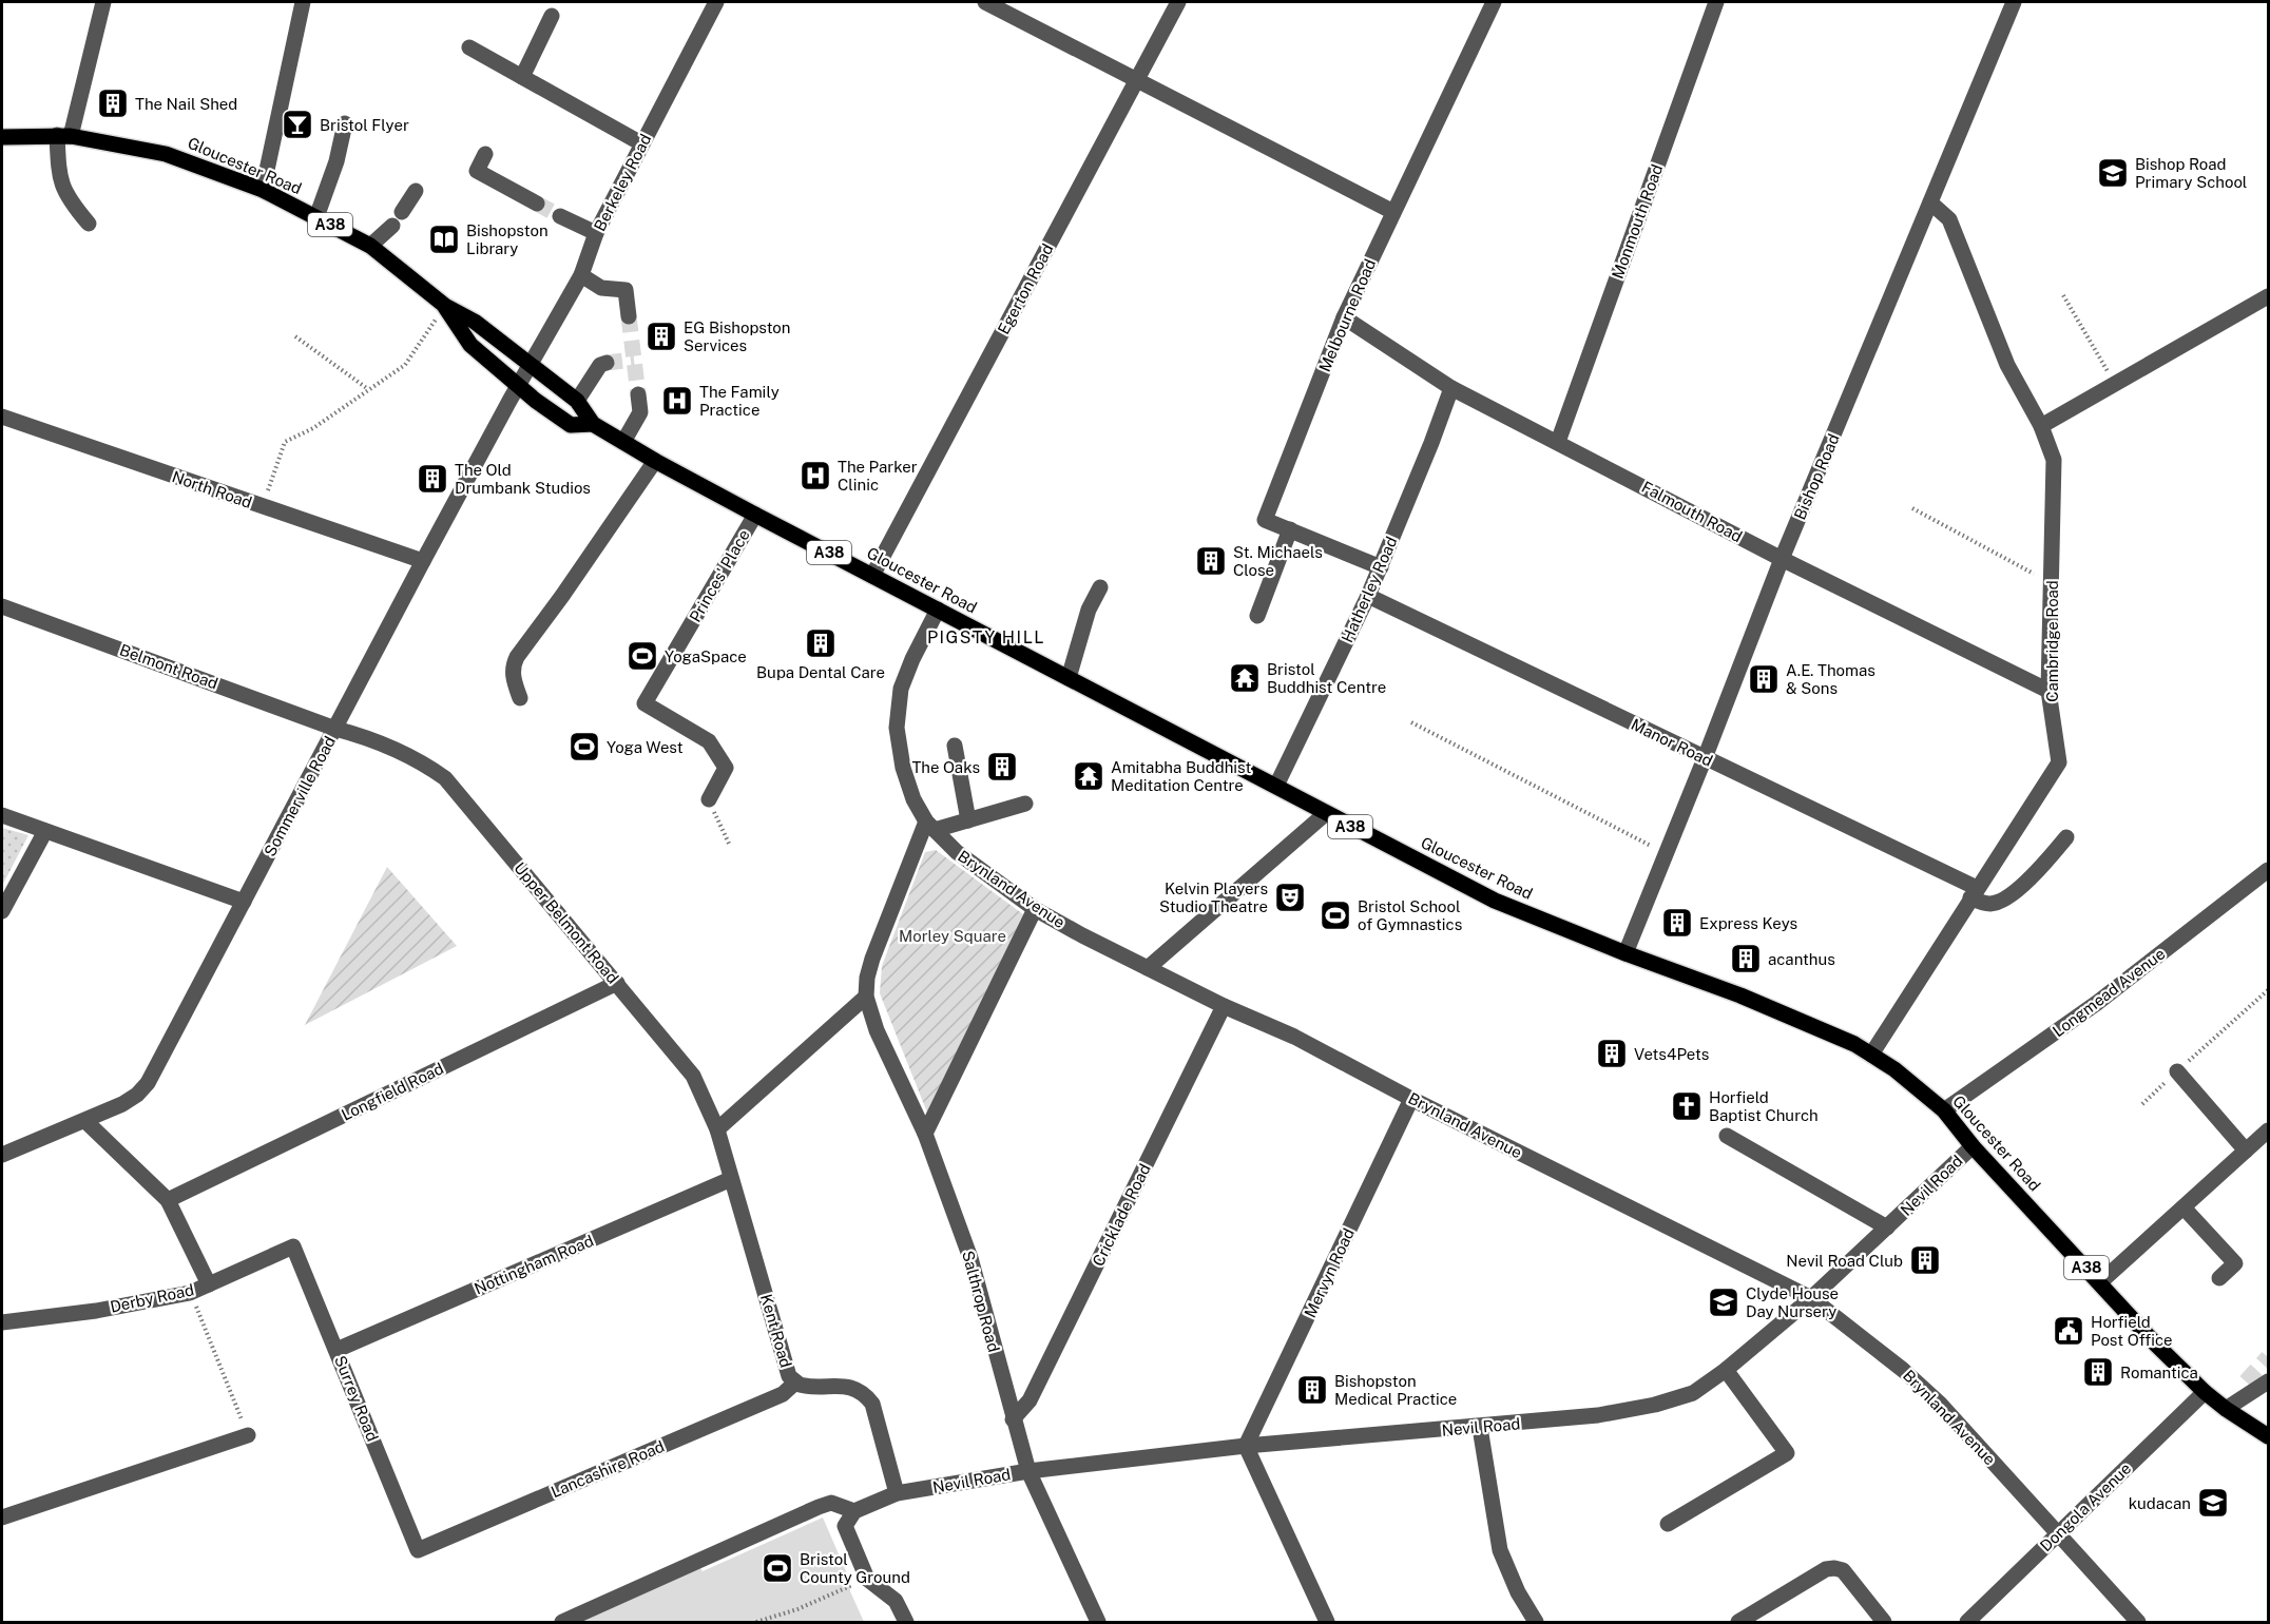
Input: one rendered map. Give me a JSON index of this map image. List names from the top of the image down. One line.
{"streets":{"main road":["Gloucester Road","A38"],"street":["Berkeley Road","Monmouth Road","Egerton Road","Melbourne Road","Bishop Road","North Road","Falmouth Road","Princes' Place","Hatherley Road","Cambridge Road","Belmont Road","Manor Road","Sommerville Road","Brynland Avenue","Upper Belmont Road","Longmead Avenue","Longfield Road","Nevil Road","Cricklade Road","Nottingham Road","Mervyn Road","Derby Road","Salthrop Road","Kent Road","Surrey Road","Lancashire Road","Dongola Avenue"]},"crossings":[["Gloucester Road","Berkeley Road"],["Gloucester Road","Egerton Road"],["Gloucester Road","Bishop Road"],["Gloucester Road","Princes' Place"],["Gloucester Road","Hatherley Road"],["Gloucester Road","Cambridge Road"],["Gloucester Road","Sommerville Road"],["Gloucester Road","Brynland Avenue"],["Gloucester Road","Longmead Avenue"],["Gloucester Road","Nevil Road"],["Gloucester Road","Dongola Avenue"],["Berkeley Road","Sommerville Road"],["Monmouth Road","Falmouth Road"],["Melbourne Road","Falmouth Road"],["Melbourne Road","Hatherley Road"],["Bishop Road","Falmouth Road"],["Bishop Road","Cambridge Road"],["Bishop Road","Manor Road"],["North Road","Sommerville Road"],["Falmouth Road","Hatherley Road"],["Falmouth Road","Cambridge Road"],["Hatherley Road","Manor Road"],["Cambridge Road","Manor Road"],["Belmont Road","Sommerville Road"],["Belmont Road","Upper Belmont Road"],["Sommerville Road","Upper Belmont Road"],["Brynland Avenue","Nevil Road"],["Brynland Avenue","Cricklade Road"],["Brynland Avenue","Mervyn Road"],["Brynland Avenue","Dongola Avenue"],["Upper Belmont Road","Longfield Road"],["Upper Belmont Road","Nottingham Road"],["Upper Belmont Road","Kent Road"],["Nevil Road","Mervyn Road"],["Nevil Road","Salthrop Road"],["Nevil Road","Kent Road"],["Cricklade Road","Salthrop Road"],["Nottingham Road","Kent Road"],["Nottingham Road","Surrey Road"],["Derby Road","Surrey Road"],["Kent Road","Lancashire Road"],["Surrey Road","Lancashire Road"]],"districts":["PIGSTY HILL"],"parks":["Morley Square"],"places":{"building":["The Nail Shed","EG Bishopston Services","The Old Drumbank Studios","St. Michaels Close","Bupa Dental Care","A.E. Thomas & Sons","The Oaks","Express Keys","acanthus","Vets4Pets","Nevil Road Club","Romantica","Bishopston Medical Practice"],"bar":["Bristol Flyer"],"school or university":["Bishop Road Primary School","Clyde House Day Nursery","kudacan"],"library":["Bishopston Library"],"hospital":["The Family Practice","The Parker Clinic"],"sports":["YogaSpace","Yoga West","Bristol School of Gymnastics","Bristol County Ground"],"temple":["Bristol Buddhist Centre","Amitabha Buddhist Meditation Centre"],"theatre":["Kelvin Players Studio Theatre"],"church":["Horfield Baptist Church"],"public building":["Horfield Post Office"]}}
